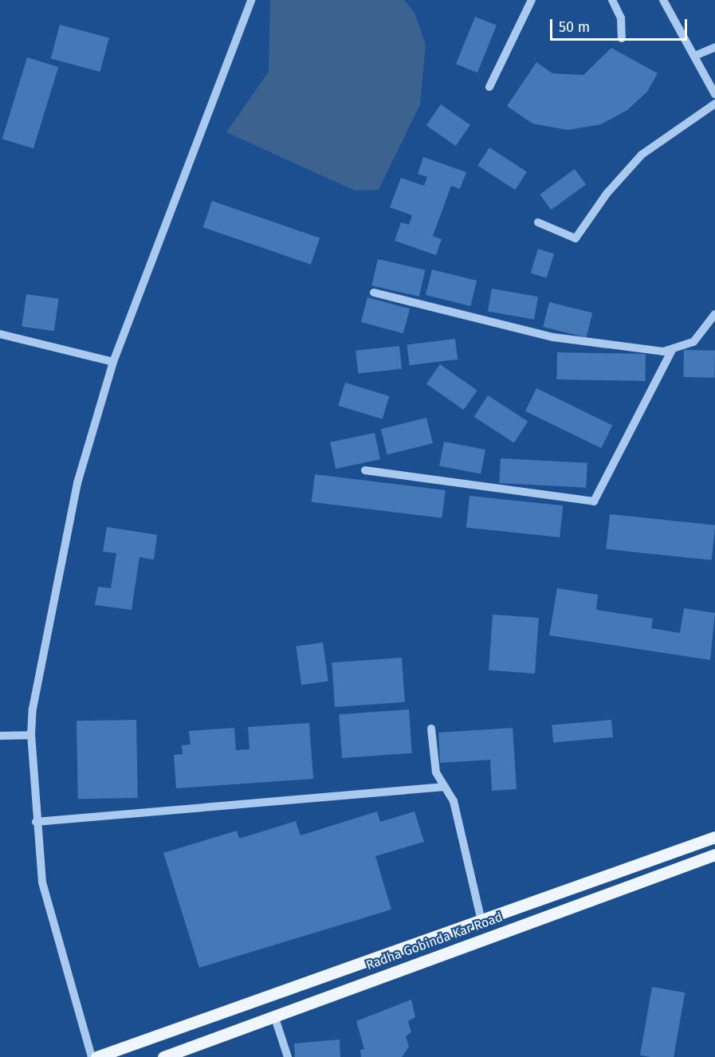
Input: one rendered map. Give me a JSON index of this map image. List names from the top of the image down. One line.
{"streets":{"main road":["Radha Gobinda Kar Road"]},"scale_bar":"50 m"}
